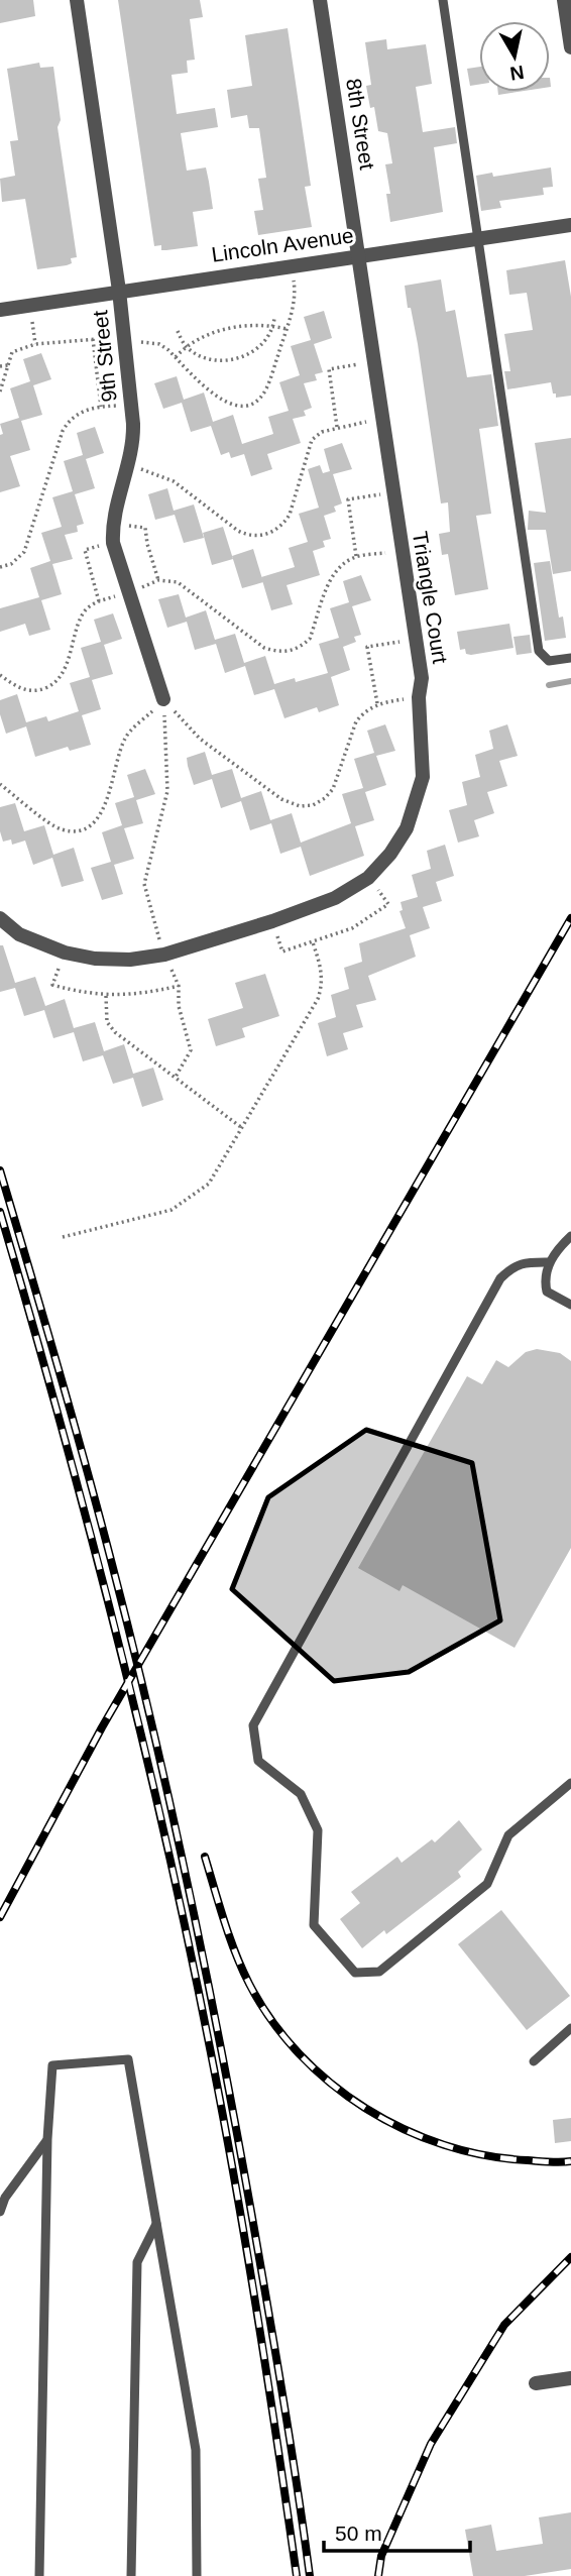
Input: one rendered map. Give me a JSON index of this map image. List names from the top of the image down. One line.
{"streets":{"street":["8th Street","Lincoln Avenue","9th Street","Triangle Court"]},"crossings":[["8th Street","Lincoln Avenue"],["8th Street","Triangle Court"],["Lincoln Avenue","9th Street"],["Lincoln Avenue","Triangle Court"]],"scale_bar":"50 m","north":"bottom"}
